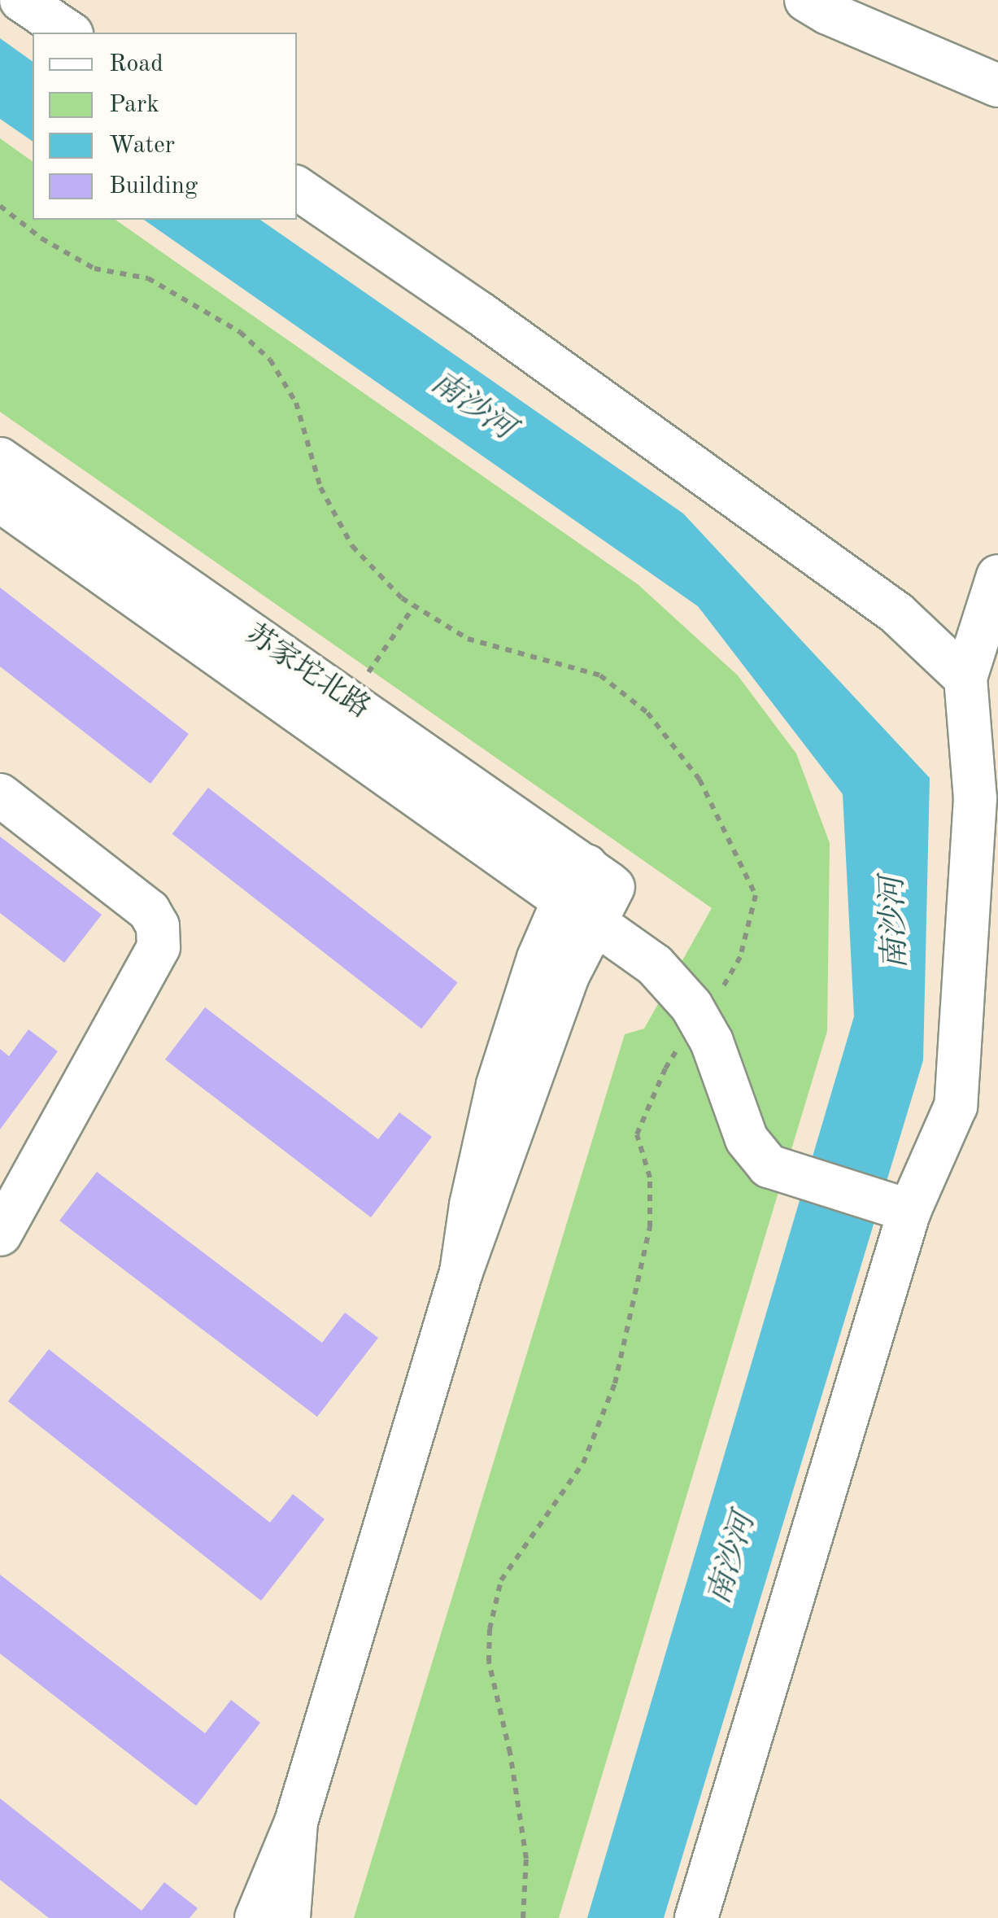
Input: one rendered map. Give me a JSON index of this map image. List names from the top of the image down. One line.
{"streets":{"street":["苏家坨北路"]},"water":["南沙河"],"legend":["Road","Park","Water","Building"]}
